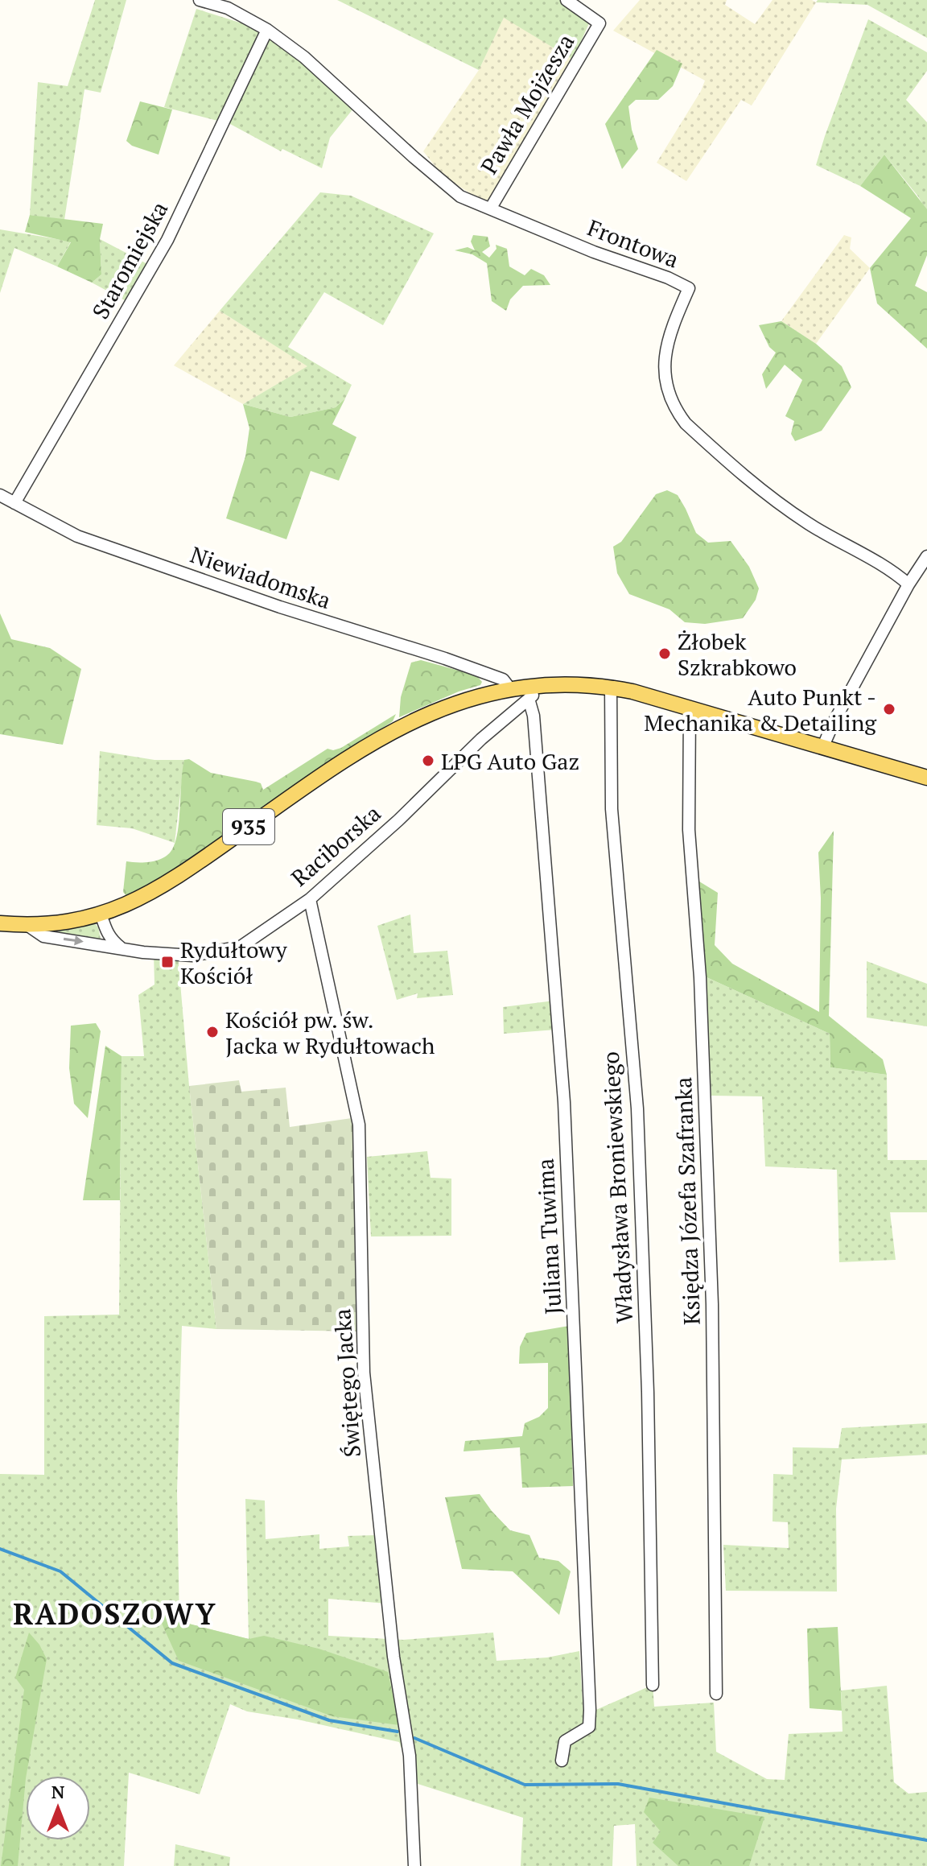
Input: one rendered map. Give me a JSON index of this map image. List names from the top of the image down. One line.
{"streets":{"main road":["935","Raciborska"],"street":["Pawła Mojżesza","Frontowa","Staromiejska","Niewiadomska","Władysława Broniewskiego","Księdza Józefa Szafranka","Juliana Tuwima","Świętego Jacka"]},"crossings":[["Pawła Mojżesza","Frontowa"],["Frontowa","Staromiejska"],["Staromiejska","Niewiadomska"],["Niewiadomska","Raciborska"],["Raciborska","Władysława Broniewskiego"],["Raciborska","Księdza Józefa Szafranka"],["Raciborska","Juliana Tuwima"],["Raciborska","Świętego Jacka"]],"districts":["RADOSZOWY"],"places":{"other":["Żłobek Szkrabkowo","Auto Punkt - Mechanika & Detailing","LPG Auto Gaz","Kościół pw. św. Jacka w Rydułtowach"],"transit":["Rydułtowy Kościół"]},"north":"top"}
